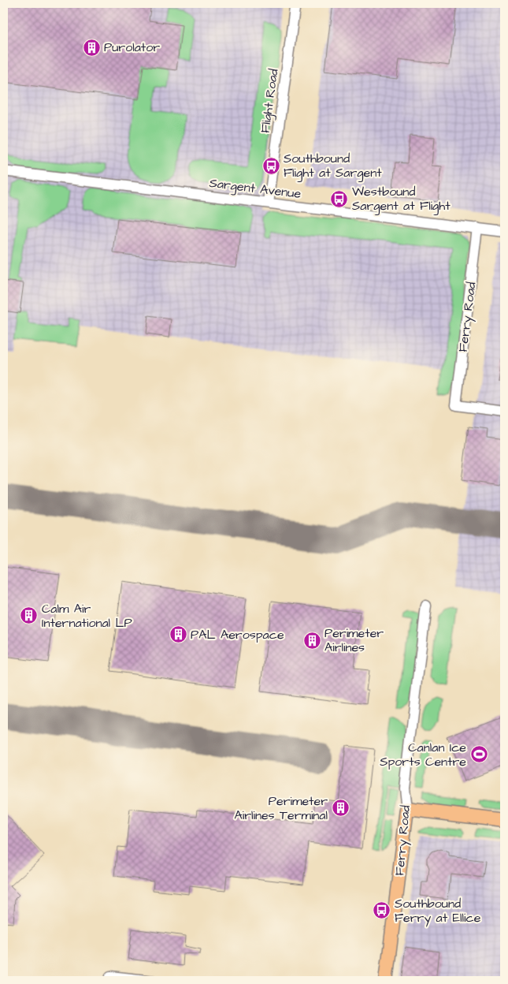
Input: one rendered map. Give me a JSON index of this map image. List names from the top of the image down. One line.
{"streets":{"main road":["Ferry Road"],"street":["Flight Road","Sargent Avenue"]},"crossings":[["Flight Road","Sargent Avenue"],["Sargent Avenue","Ferry Road"]],"places":{"building":["Purolator","Calm Air International LP","PAL Aerospace","Perimeter Airlines","Perimeter Airlines Terminal"],"bus stop":["Southbound Flight at Sargent","Westbound Sargent at Flight","Southbound Ferry at Ellice"],"sports":["Canlan Ice Sports Centre"]}}
